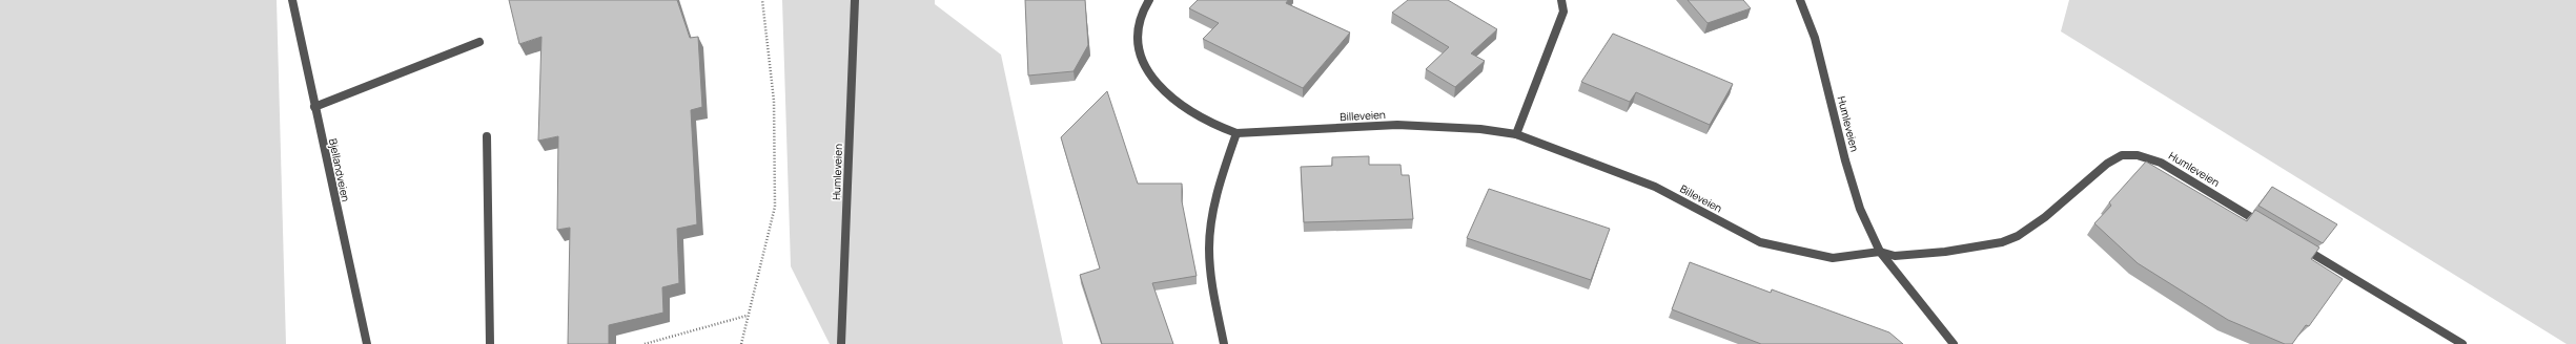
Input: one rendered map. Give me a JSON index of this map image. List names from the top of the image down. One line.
{"streets":{"street":["Billeveien","Humleveien","Bjellandveien"]},"crossings":[["Billeveien","Humleveien"]]}
